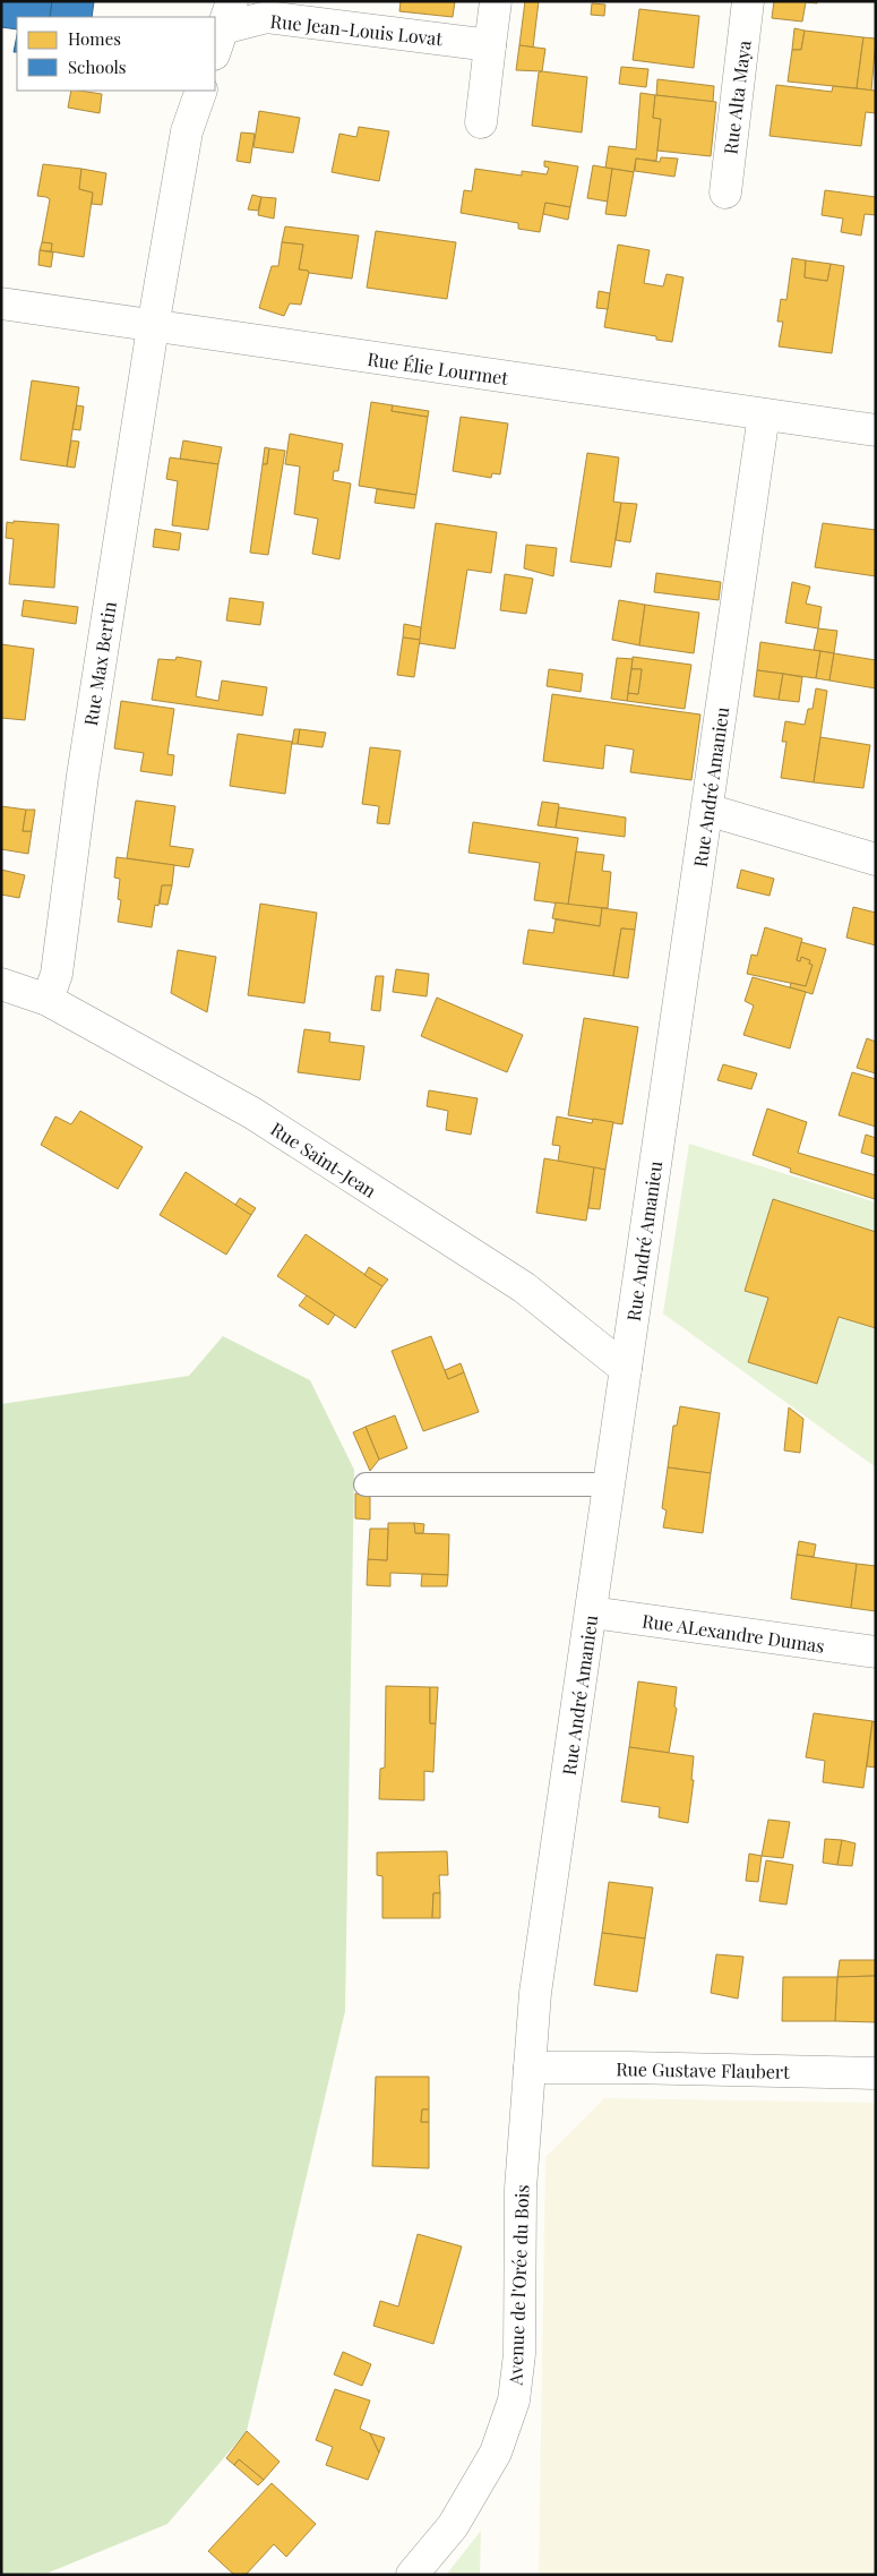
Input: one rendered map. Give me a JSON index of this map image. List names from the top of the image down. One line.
{"streets":{"street":["Rue Jean-Louis Lovat","Rue Alta Maya","Rue Élie Lourmet","Rue Max Bertin","Rue André Amanieu","Rue Saint-Jean","Rue ALexandre Dumas","Rue Gustave Flaubert","Avenue de l'Orée du Bois"]},"crossings":[["Rue Élie Lourmet","Rue Max Bertin"],["Rue Élie Lourmet","Rue André Amanieu"],["Rue Max Bertin","Rue Saint-Jean"],["Rue André Amanieu","Rue Saint-Jean"],["Rue André Amanieu","Rue ALexandre Dumas"],["Rue André Amanieu","Rue Gustave Flaubert"],["Rue André Amanieu","Avenue de l'Orée du Bois"],["Rue Gustave Flaubert","Avenue de l'Orée du Bois"]],"legend":["Homes","Schools"]}
